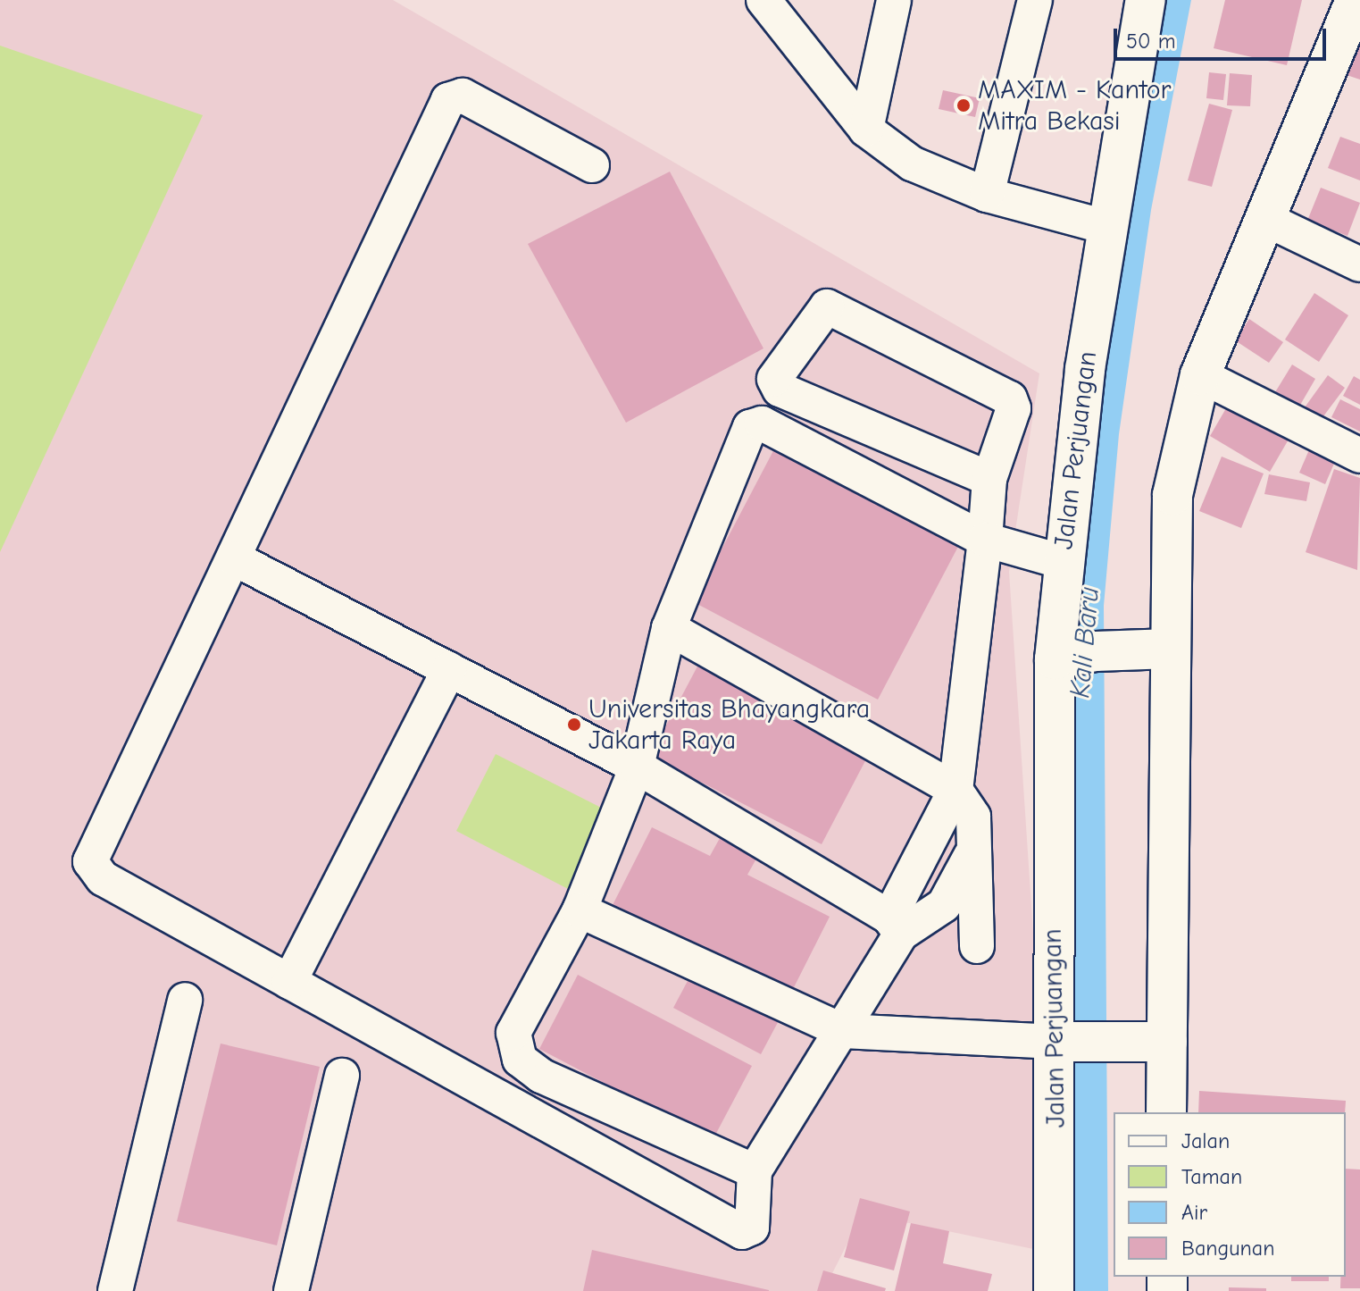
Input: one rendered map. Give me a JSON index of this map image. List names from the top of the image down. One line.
{"streets":{"main road":["Jalan Perjuangan"]},"water":["Kali Baru"],"places":["MAXIM - Kantor Mitra Bekasi","Universitas Bhayangkara Jakarta Raya"],"legend":["Jalan","Taman","Air","Bangunan"],"scale_bar":"50 m"}
